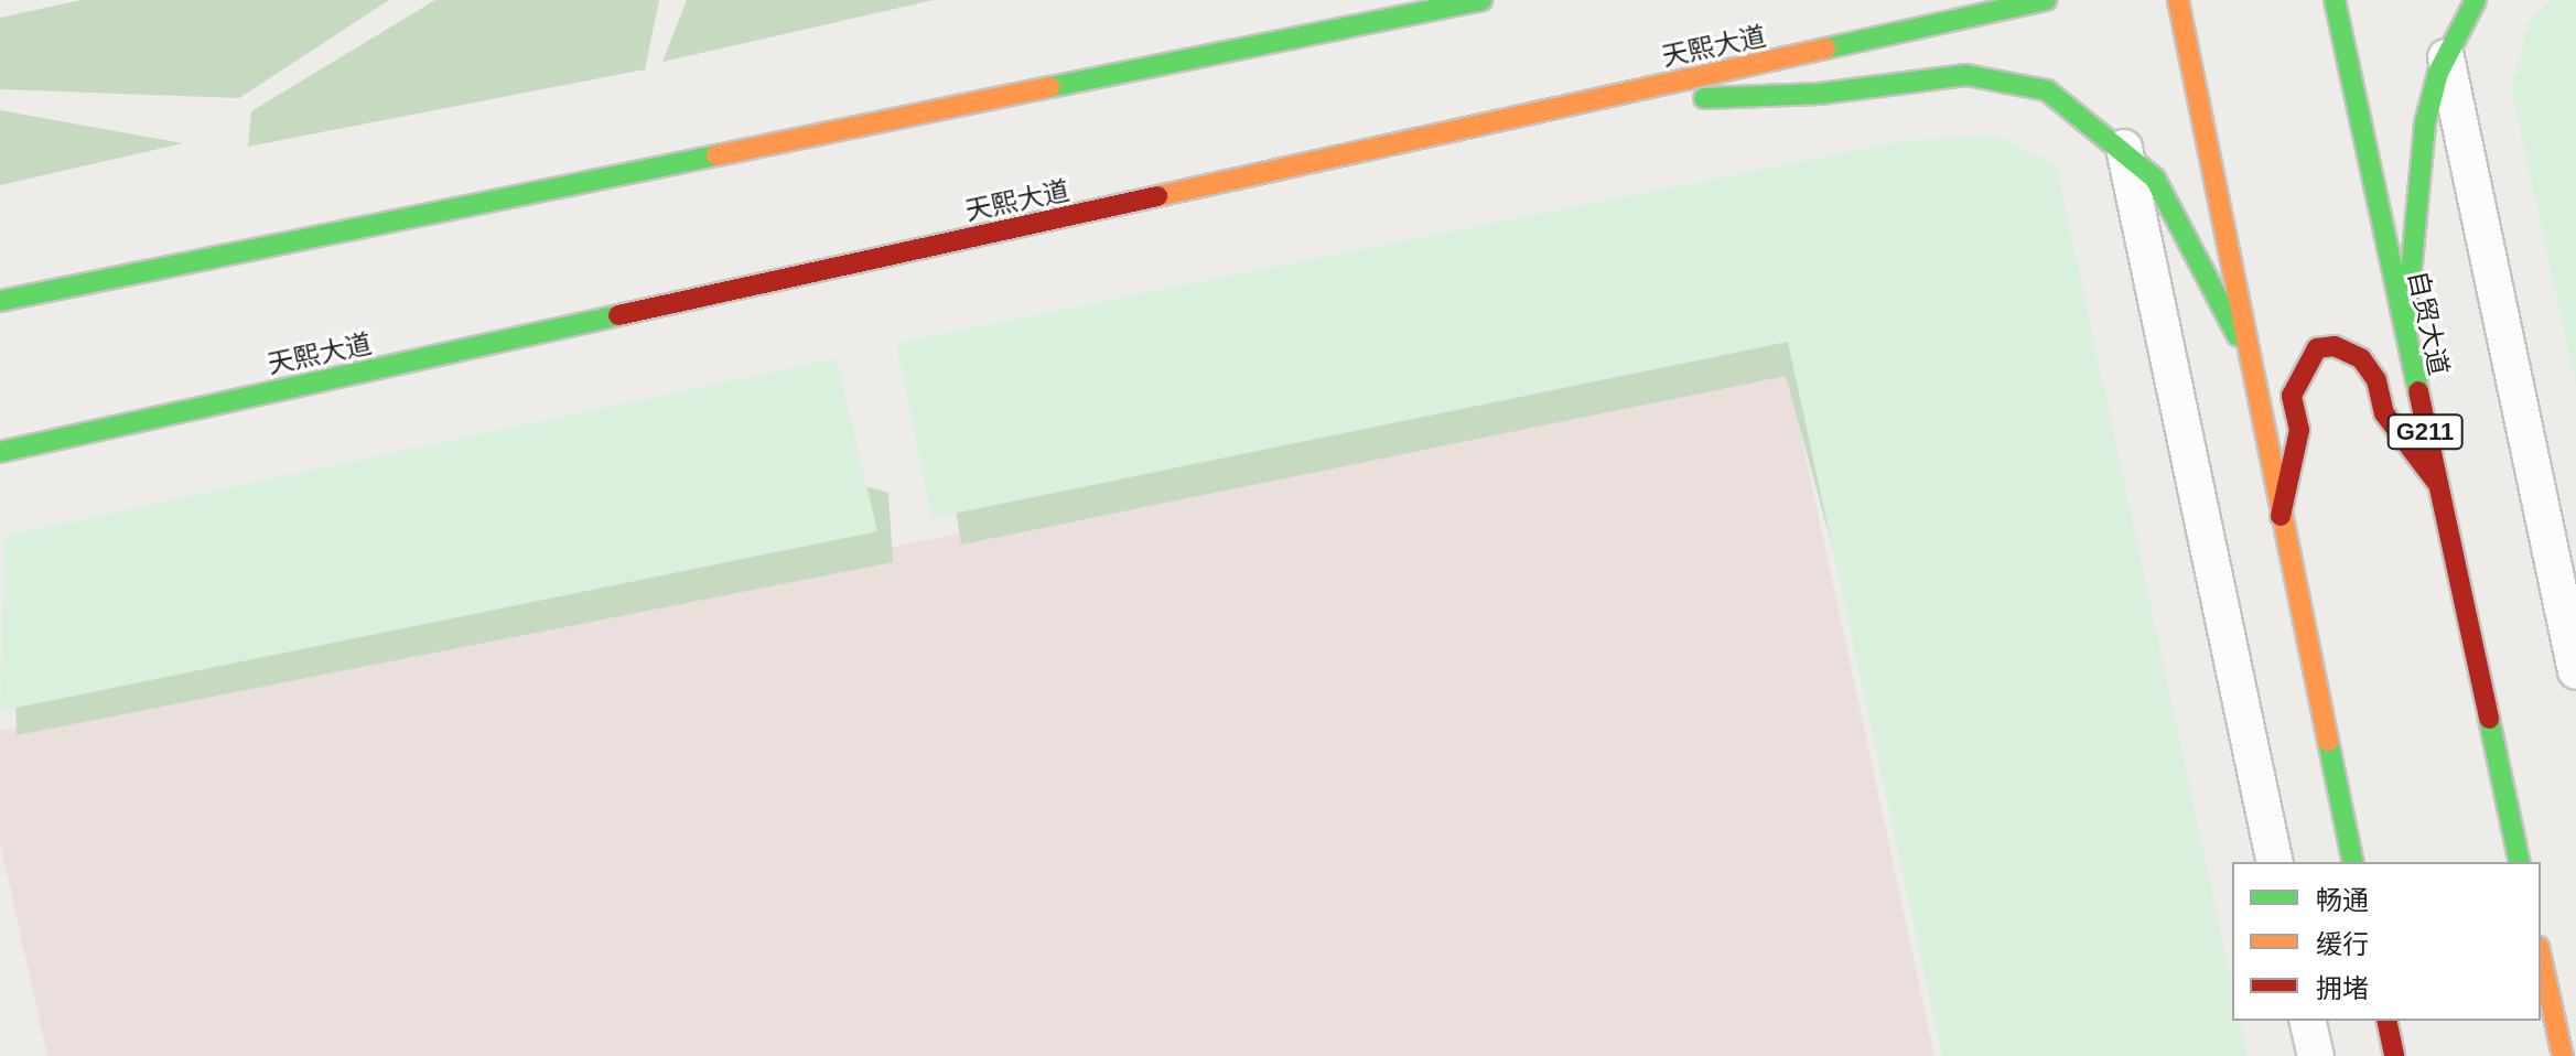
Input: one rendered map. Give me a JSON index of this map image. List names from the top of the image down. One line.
{"streets":{"main road":["天熙大道","自贸大道","G211"]},"legend":["畅通","缓行","拥堵"]}
